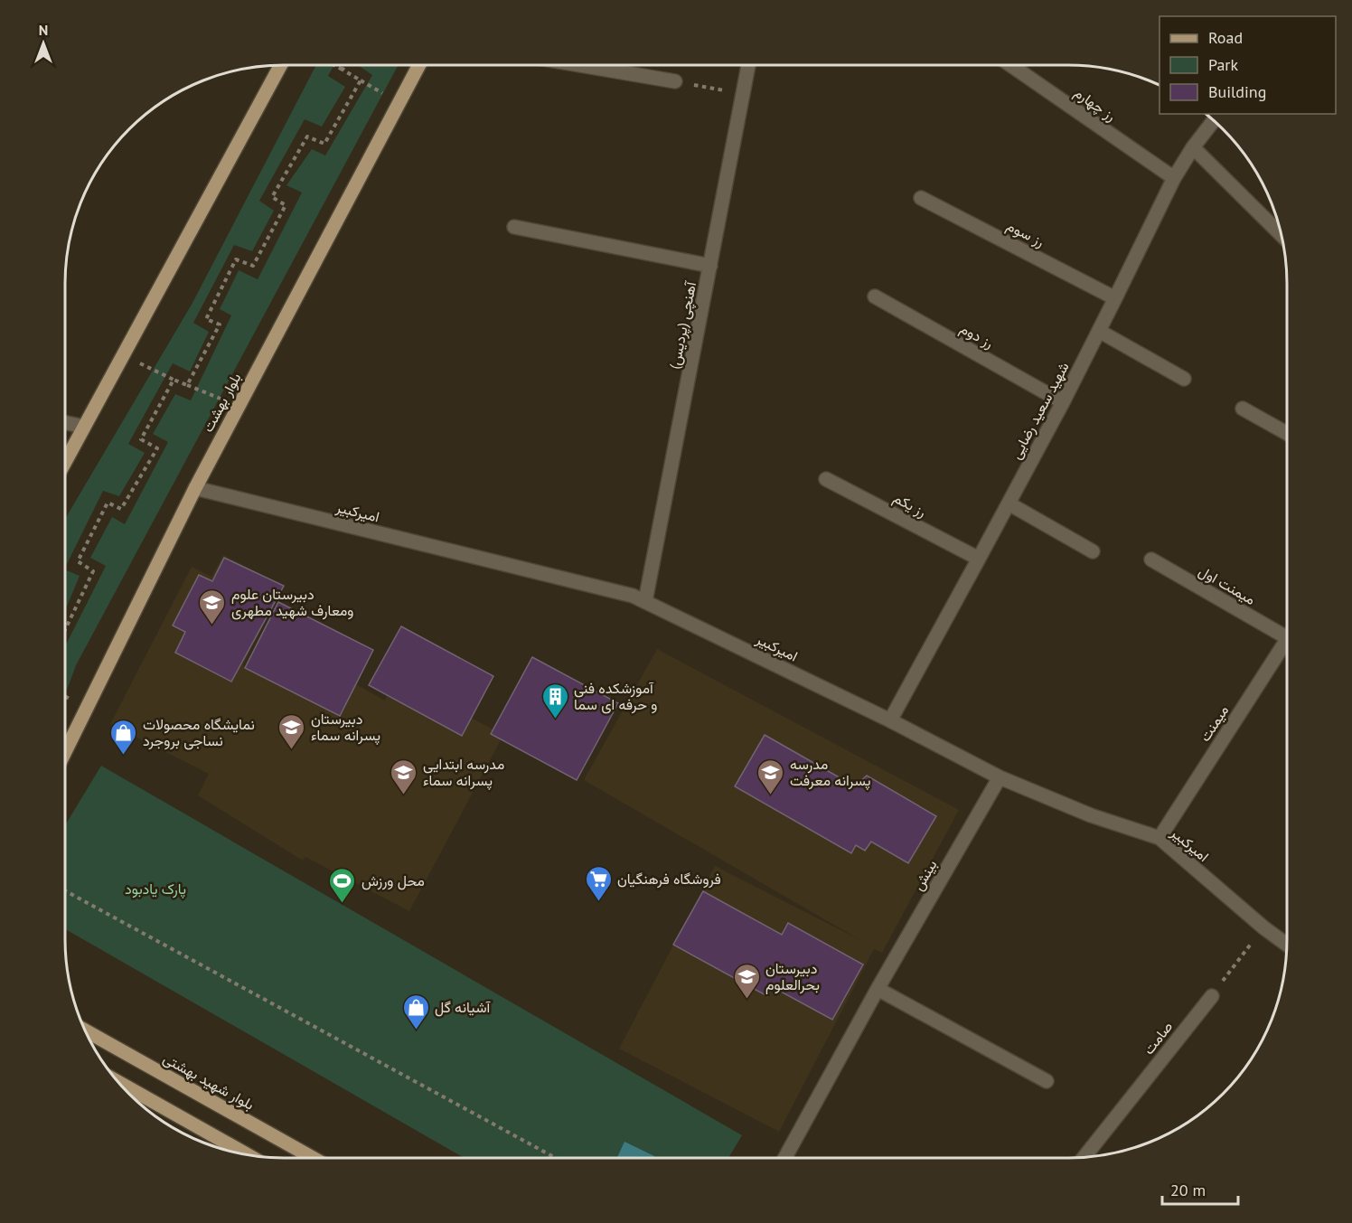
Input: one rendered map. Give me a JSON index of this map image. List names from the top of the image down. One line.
{"streets":{"main road":["بلوار بهشت","بلوار شهید بهشتی"],"street":["رز چهارم","رز سوم","آهنچی (پردیس)","رز دوم","شهید سعید رضایی","رز یکم","امیرکبیر","میمنت اول","میمنت","بینش","صامت"]},"crossings":[["رز چهارم","شهید سعید رضایی"],["رز سوم","شهید سعید رضایی"],["آهنچی (پردیس)","امیرکبیر"],["رز دوم","شهید سعید رضایی"],["بلوار بهشت","امیرکبیر"],["شهید سعید رضایی","رز یکم"],["شهید سعید رضایی","امیرکبیر"],["امیرکبیر","میمنت"],["امیرکبیر","بینش"]],"parks":["پارک یادبود"],"places":{"school or university":["دبیرستان علوم ومعارف شهید مطهری","دبیرستان پسرانه سماء","مدرسه ابتدایی پسرانه سماء","مدرسه پسرانه معرفت","دبیرستان بحرالعلوم"],"building":["آموزشکده فنی و حرفه ای سما"],"shop":["نمایشگاه محصولات نساجی بروجرد","آشیانه گل"],"supermarket":["فروشگاه فرهنگیان"],"sports":["محل ورزش"]},"legend":["Road","Park","Building"],"scale_bar":"20 m","north":"top"}
